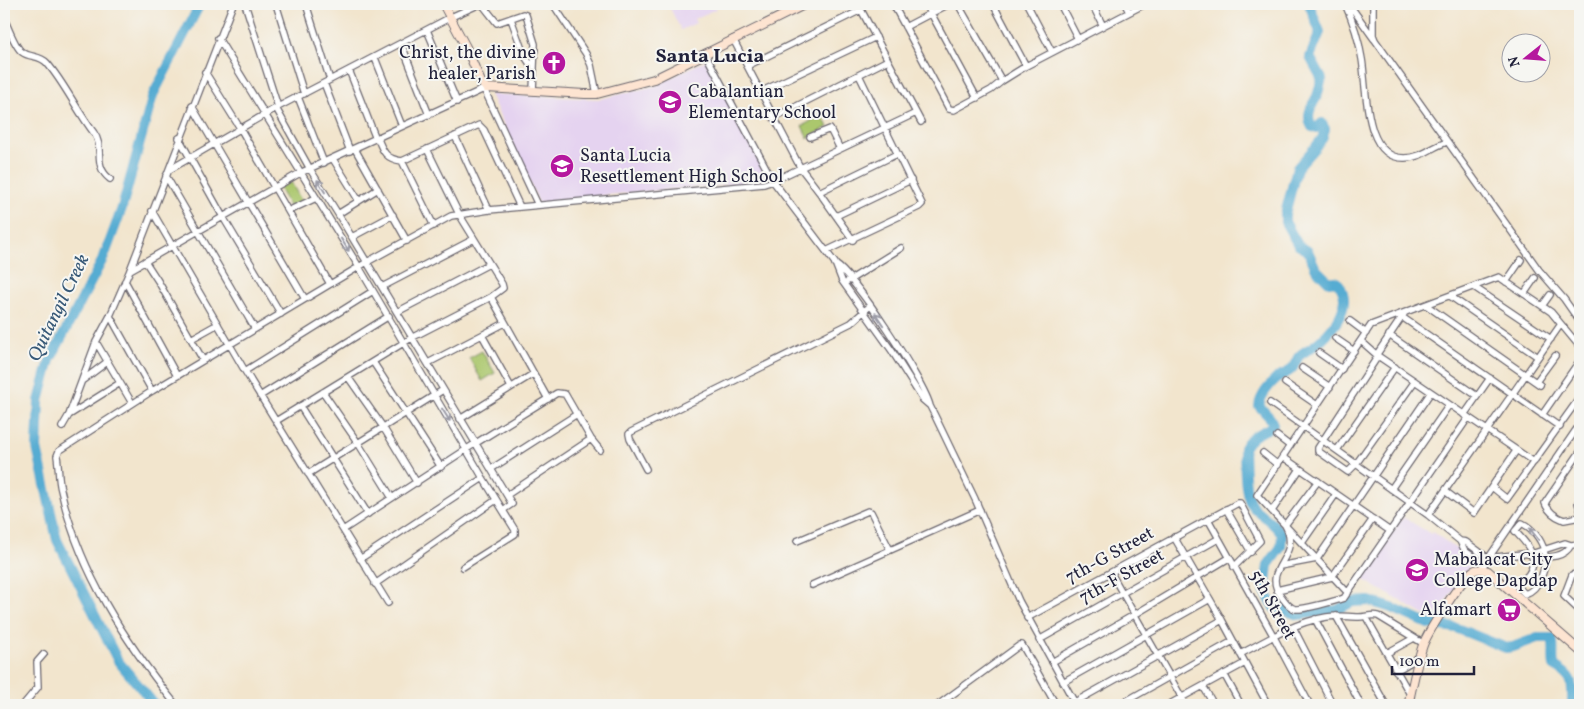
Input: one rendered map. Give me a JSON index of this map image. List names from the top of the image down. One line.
{"streets":{"street":["7th-G Street","7th-F Street","5th Street"]},"crossings":[["7th-G Street","5th Street"],["7th-F Street","5th Street"]],"districts":["Santa Lucia"],"water":["Quitangil Creek"],"places":{"church":["Christ, the divine healer, Parish"],"school or university":["Cabalantian Elementary School","Santa Lucia Resettlement High School","Mabalacat City College Dapdap"],"supermarket":["Alfamart"]},"scale_bar":"100 m","north":"left"}
